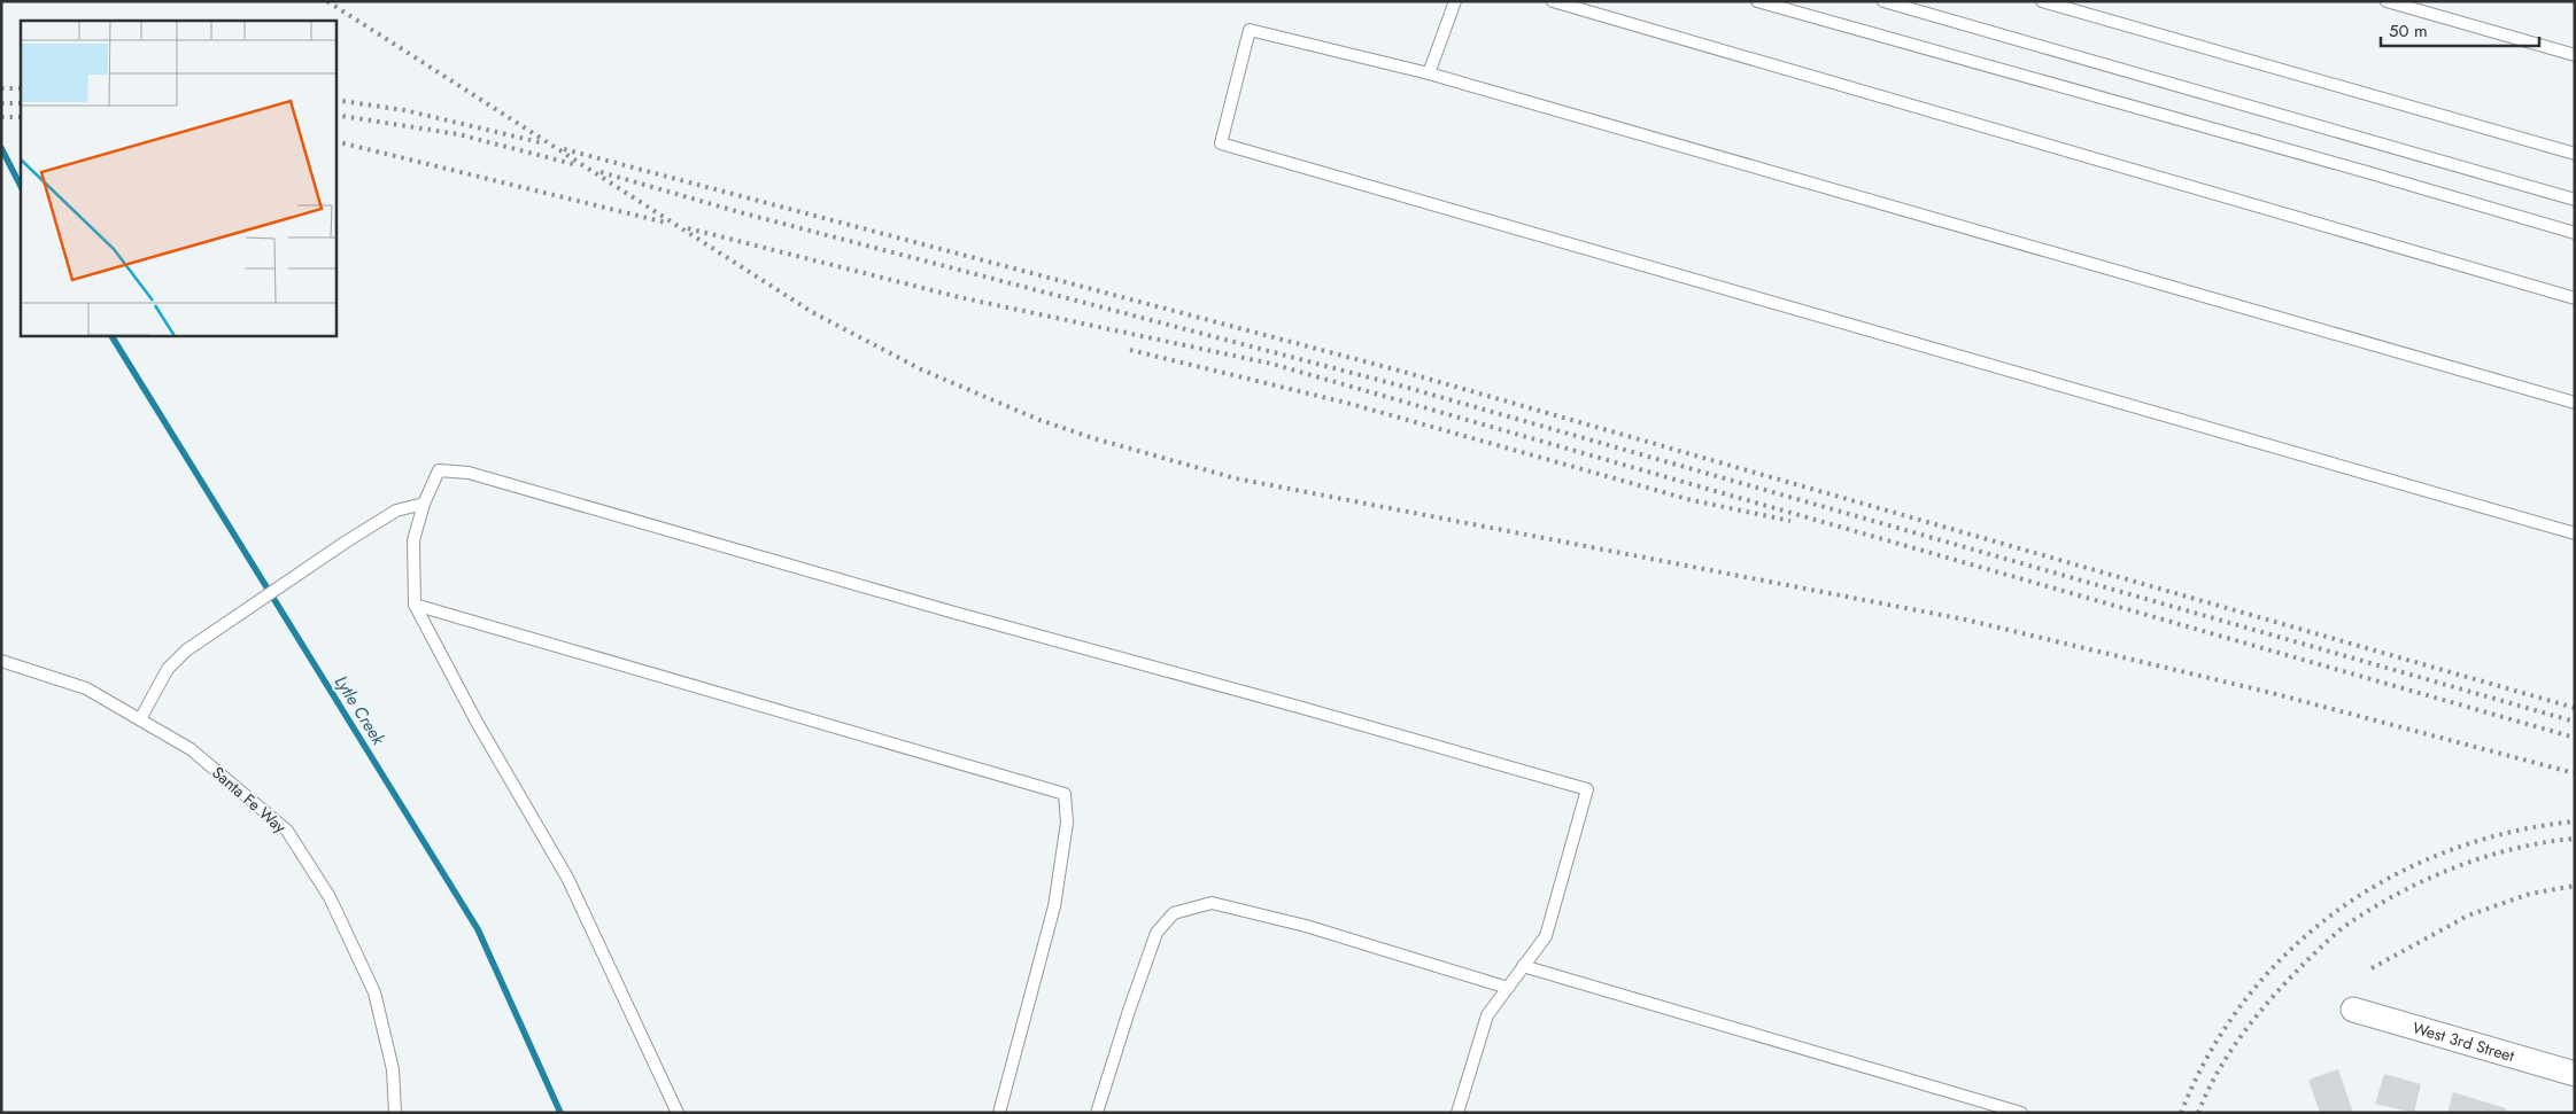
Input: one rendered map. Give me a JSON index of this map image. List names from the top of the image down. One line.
{"streets":{"street":["West 3rd Street"],"lane":["Santa Fe Way"]},"water":["Lytle Creek"],"scale_bar":"50 m"}
